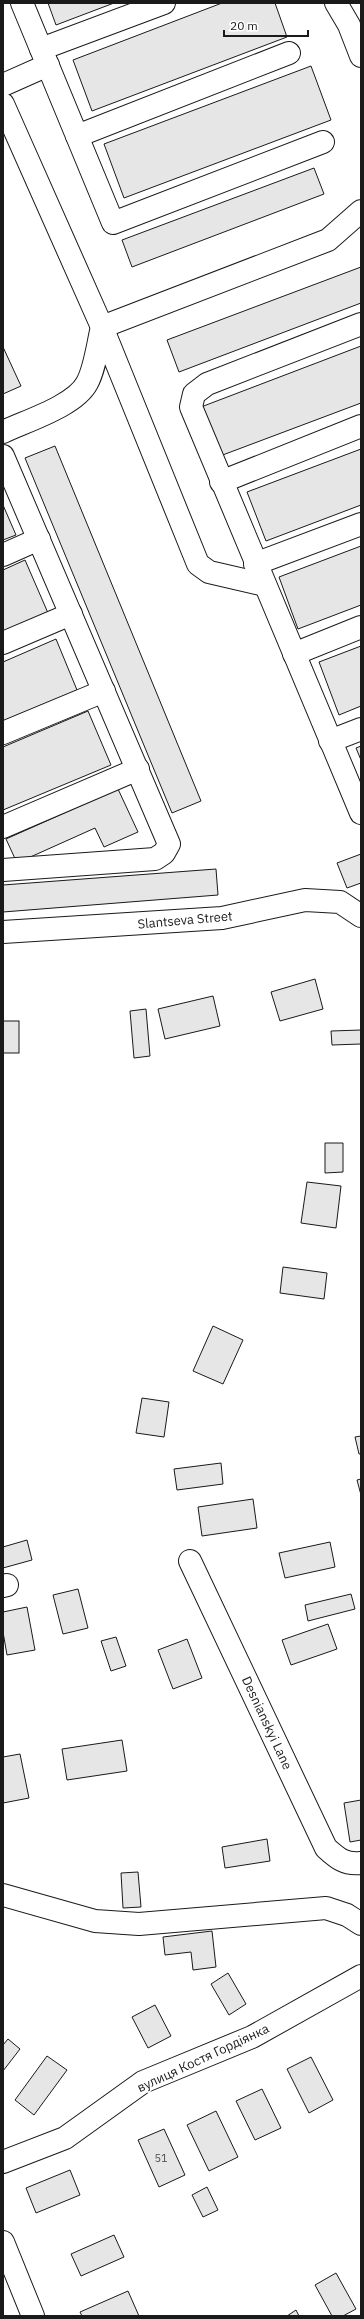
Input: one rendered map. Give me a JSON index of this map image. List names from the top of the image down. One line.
{"streets":{"street":["Slantseva Street","Desnianskyi Lane","вулиця Костя Гордіянка"]},"house_numbers":["51"],"scale_bar":"20 m"}
